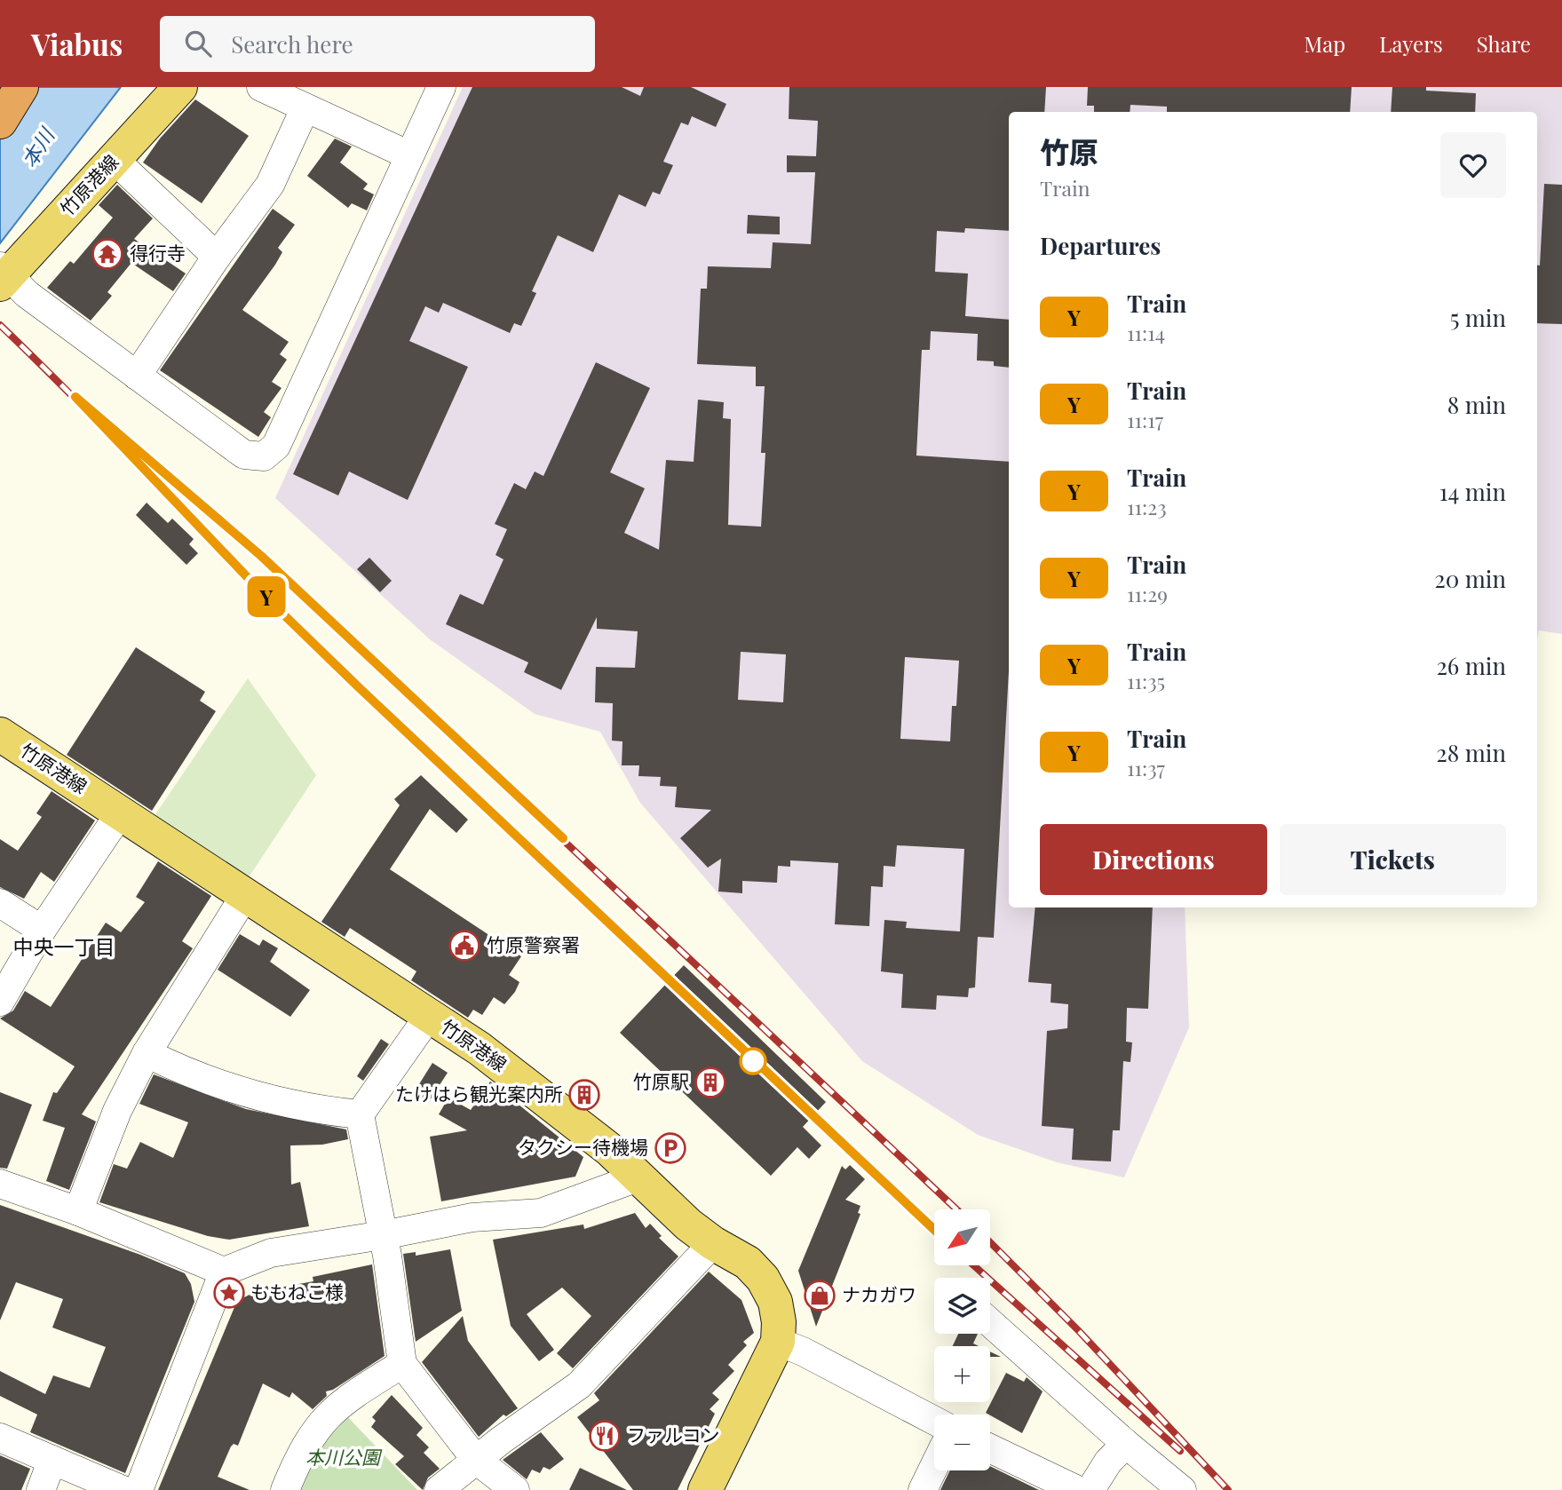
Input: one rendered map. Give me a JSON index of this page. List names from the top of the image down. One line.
{"streets":{"main road":["竹原港線"]},"districts":["中央一丁目"],"water":["本川"],"parks":["本川公園"],"places":{"temple":["得行寺"],"public building":["竹原警察署"],"building":["竹原駅","たけはら観光案内所"],"parking":["タクシー待機場"],"place":["ももねこ様"],"shop":["ナカガワ"],"restaurant":["ファルコン"]},"north":"bottom left","page":{"header":"Viabus","search":"Search here","nav":["Map","Layers","Share"],"on_map":"Y","heading":[["竹原","Train"],"Departures"],"list":[{"mark":"Y","name":"Train","note":"11:14","value":"5 min"},{"mark":"Y","name":"Train","note":"11:17","value":"8 min"},{"mark":"Y","name":"Train","note":"11:23","value":"14 min"},{"mark":"Y","name":"Train","note":"11:29","value":"20 min"},{"mark":"Y","name":"Train","note":"11:35","value":"26 min"},{"mark":"Y","name":"Train","note":"11:37","value":"28 min"}],"buttons":["Directions","Tickets"],"map_buttons":["+","−"]}}
